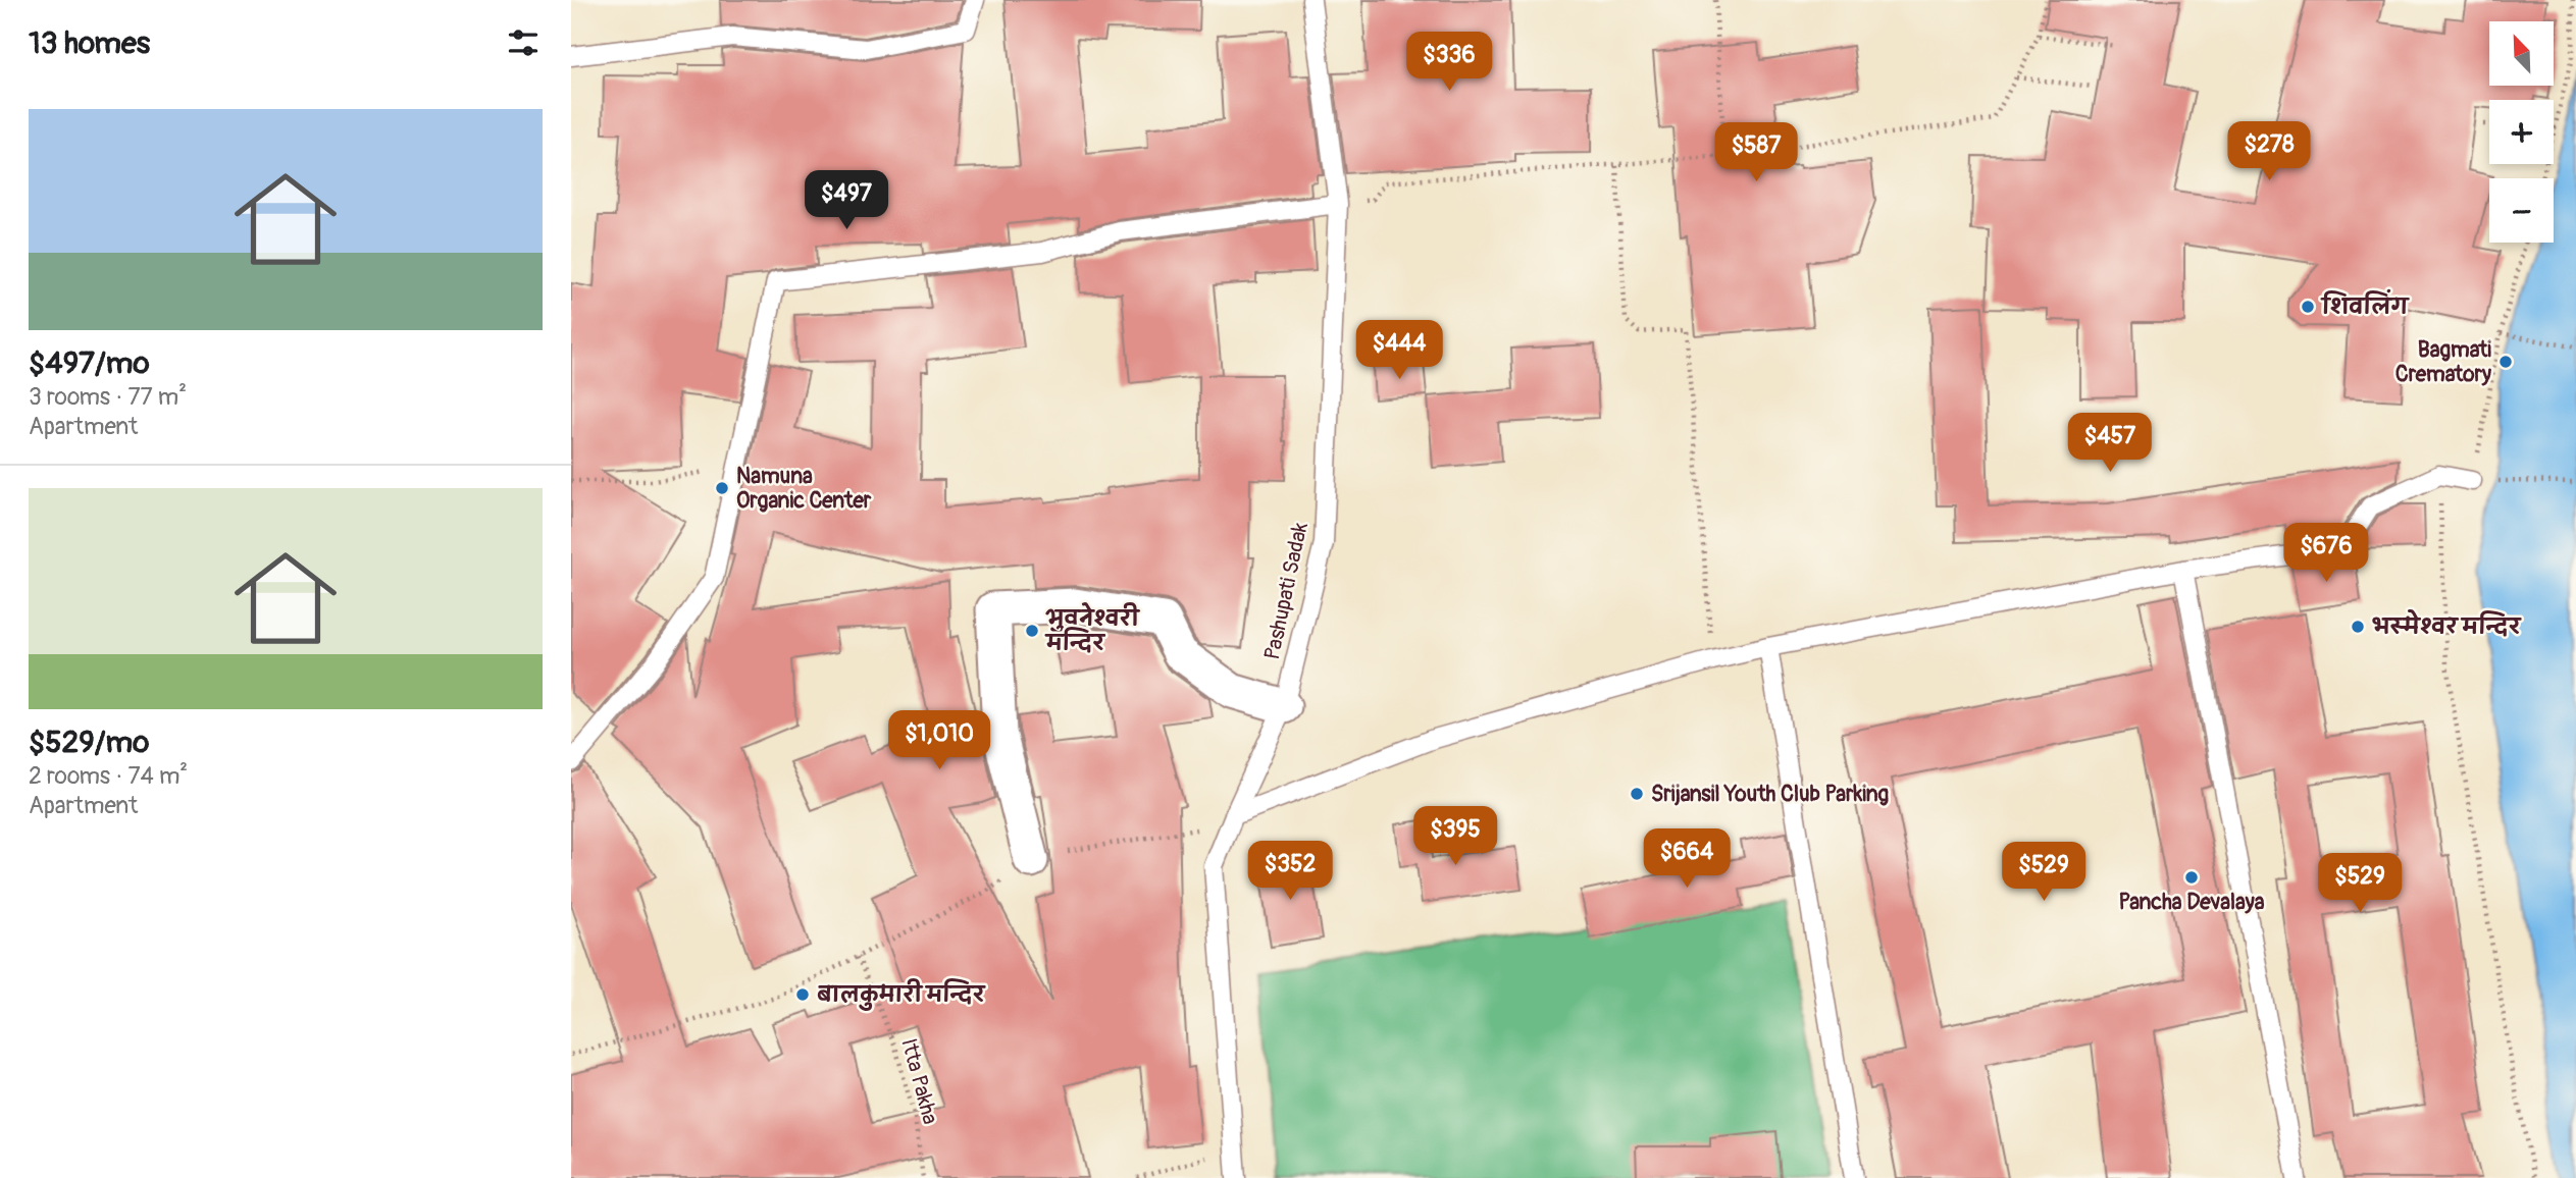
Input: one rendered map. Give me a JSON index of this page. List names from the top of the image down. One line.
{"streets":{"lane":["Pashupati Sadak"],"path":["Itta Pakha"]},"places":["शिवलिंग","Bagmati Crematory","Namuna Organic Center","भस्मेश्वर मन्दिर","भुवनेश्वरी मन्दिर","Srijansil Youth Club Parking","Pancha Devalaya","बालकुमारी मन्दिर"],"north":"top left","page":{"heading":"13 homes","map_buttons":["+","−"],"price":["$336","$278","$587","$497","$444","$457","$676","$1,010","$395","$664","$352","$529","$529"],"list":[{"name":"$497/mo","note":"3 rooms · 77 m² · Apartment"},{"name":"$529/mo","note":"2 rooms · 74 m² · Apartment"}]}}
